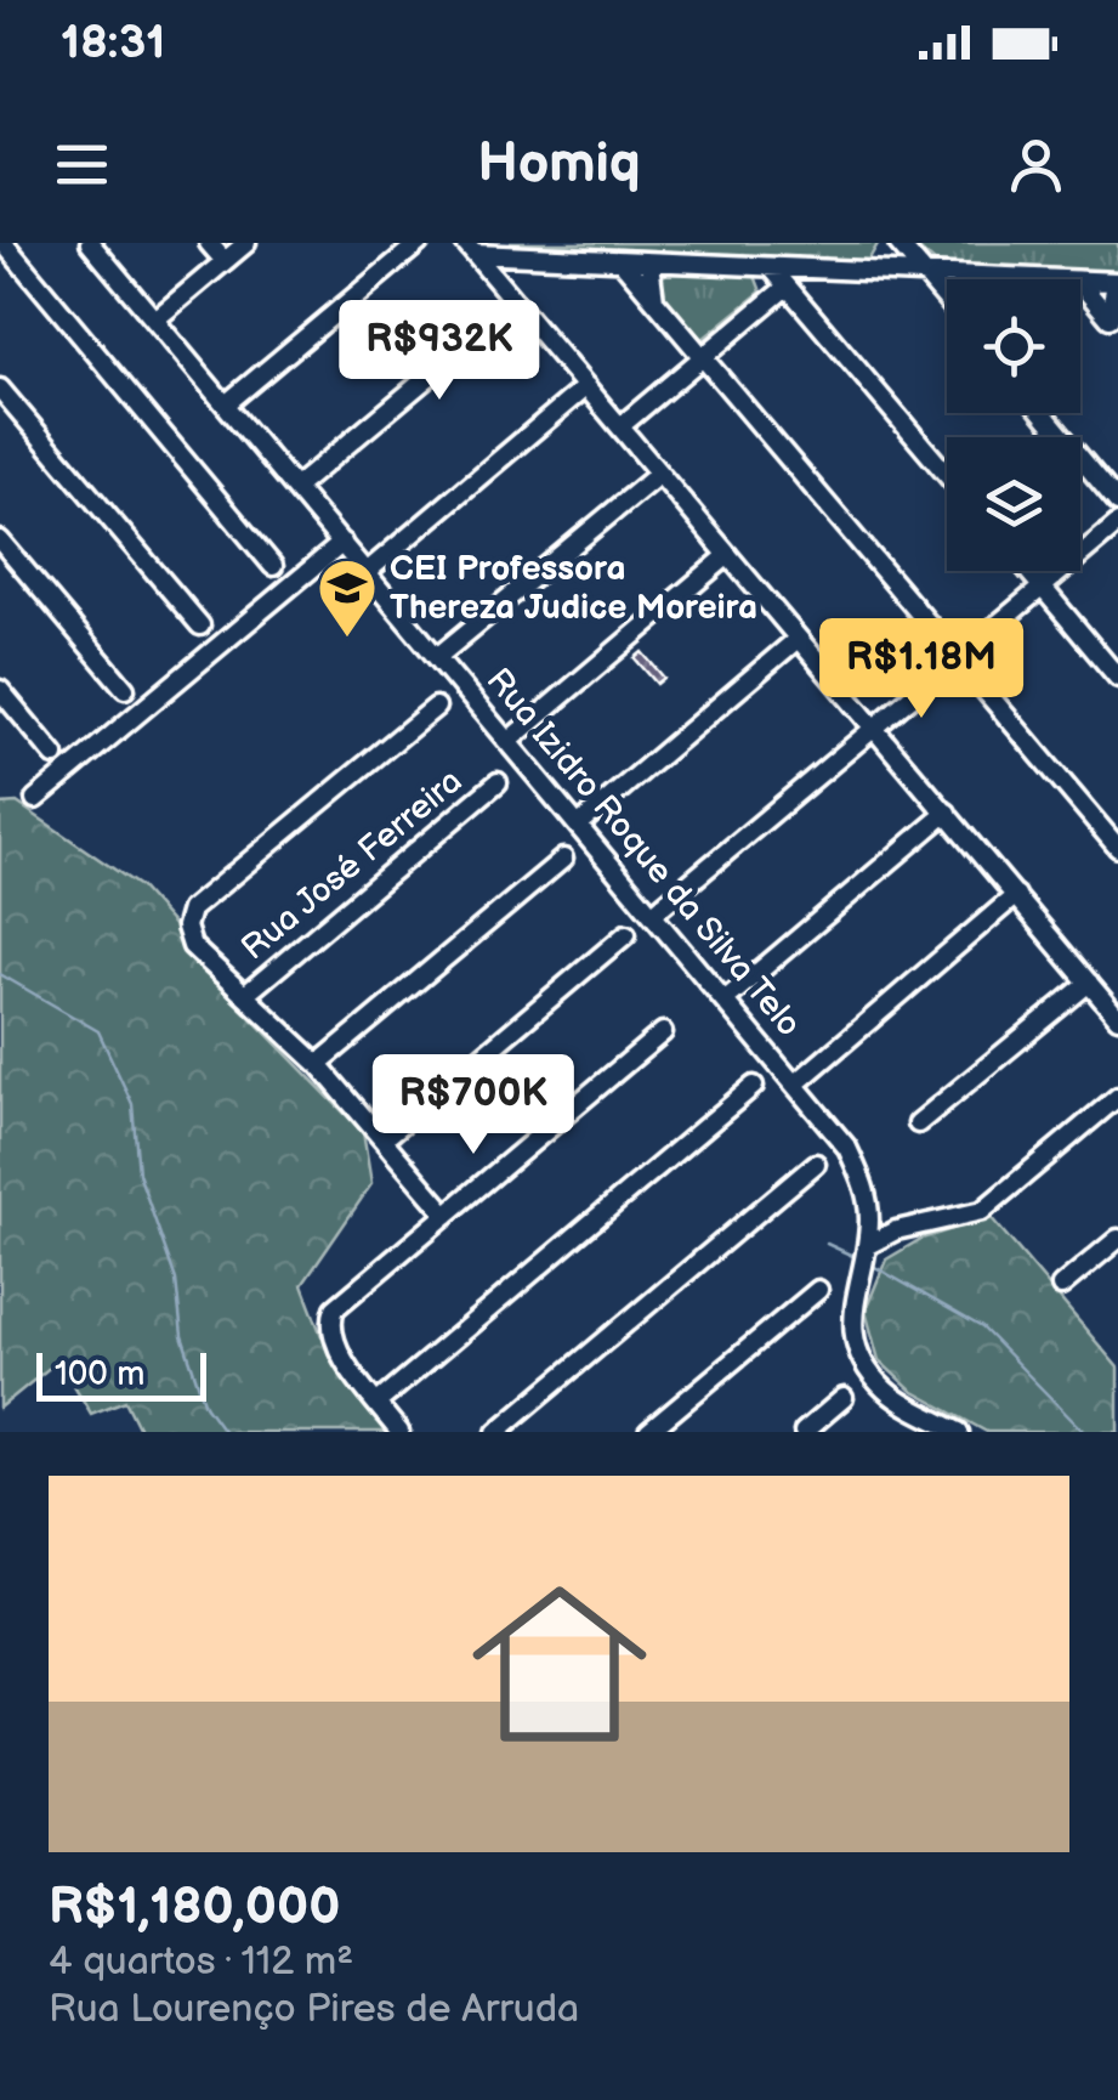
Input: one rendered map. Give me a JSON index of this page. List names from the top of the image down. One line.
{"streets":{"street":["Rua Izidro Roque da Silva Telo","Rua José Ferreira"]},"places":{"school or university":["CEI Professora Thereza Judice Moreira"]},"scale_bar":"100 m","page":{"status":"18:31","header":"Homiq","price":["R$932K","R$1.18M","R$700K"],"scale":"100 m","list":[{"name":"R$1,180,000","note":"4 quartos · 112 m² · Rua Lourenço Pires de Arruda"}]}}
